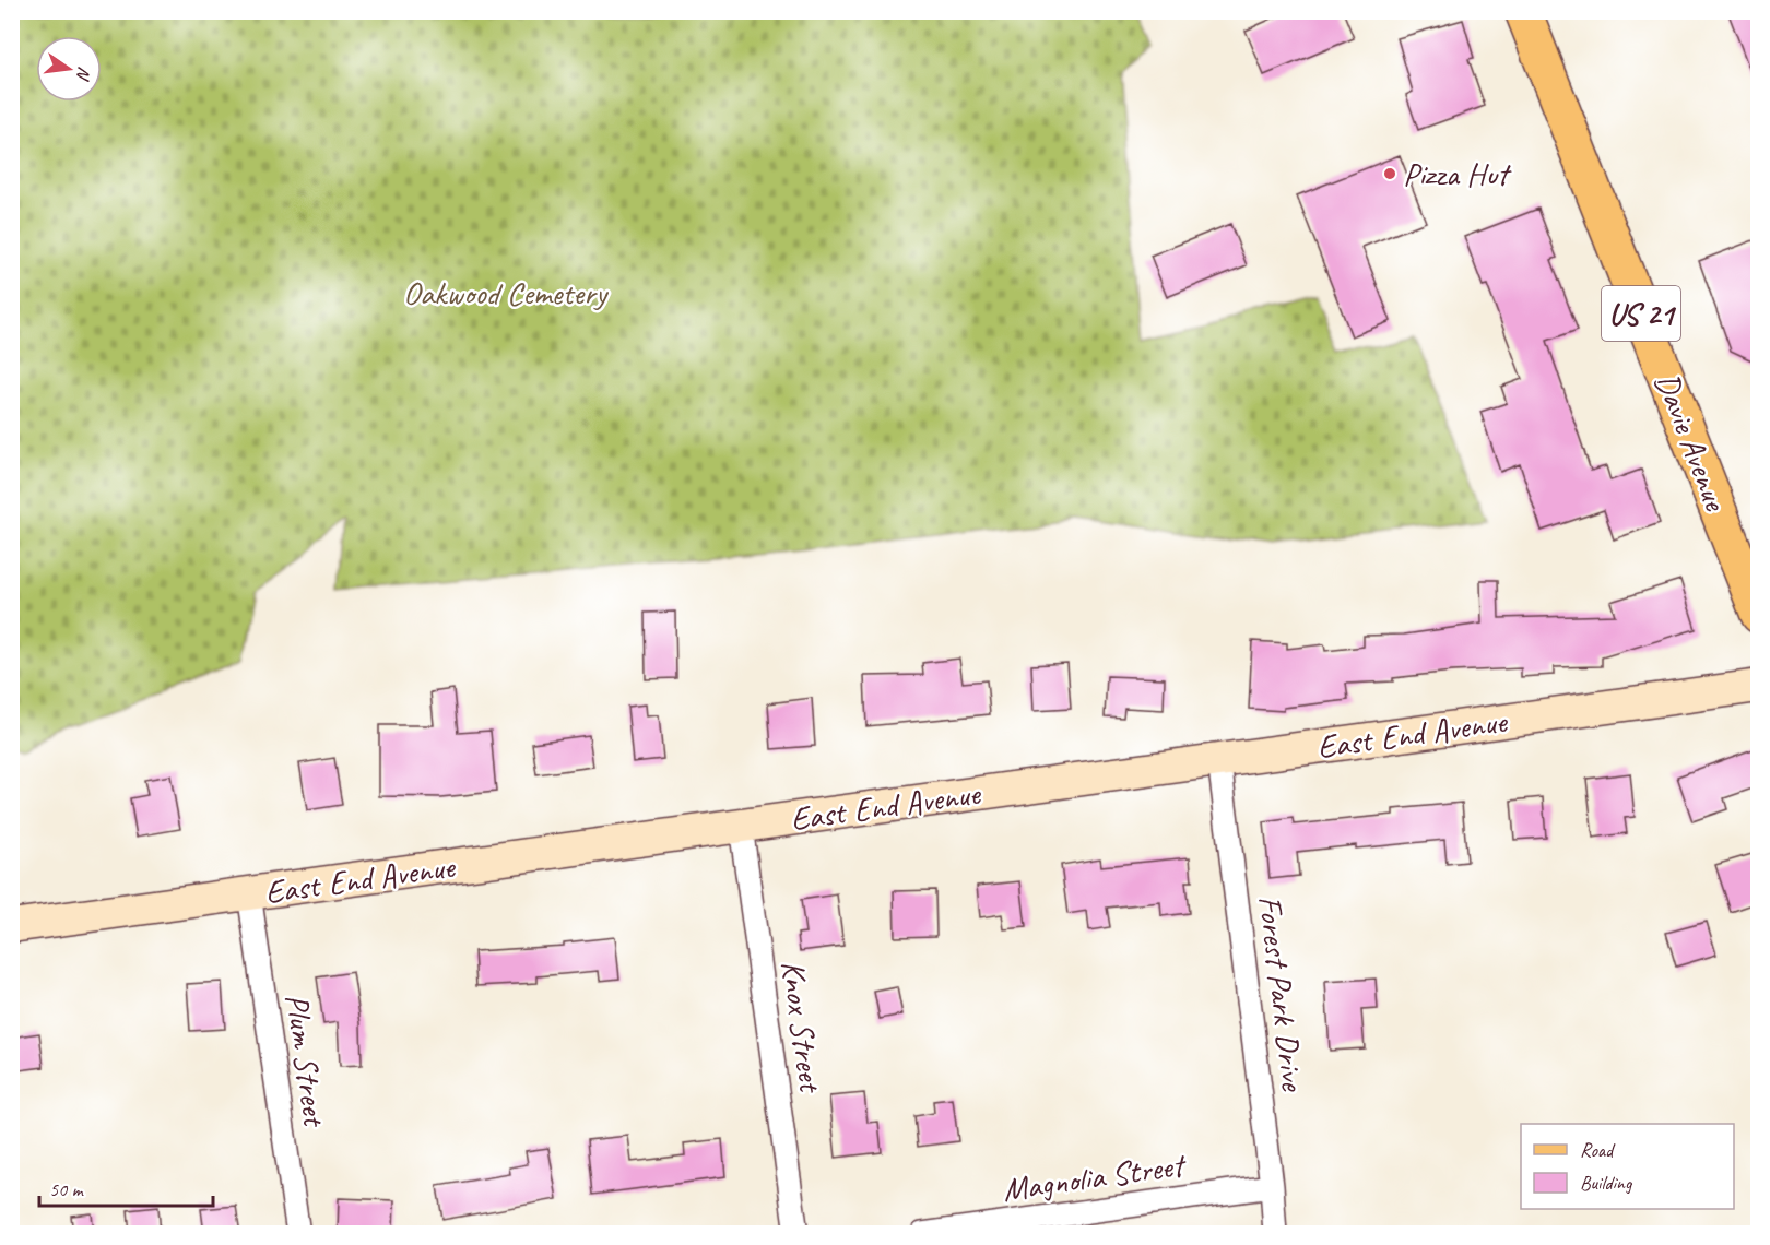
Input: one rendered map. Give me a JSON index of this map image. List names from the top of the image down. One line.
{"streets":{"main road":["US 21","Davie Avenue"],"street":["East End Avenue","Forest Park Drive","Knox Street","Plum Street","Magnolia Street"]},"crossings":[["East End Avenue","Forest Park Drive"],["East End Avenue","Knox Street"],["East End Avenue","Plum Street"],["Forest Park Drive","Magnolia Street"]],"parks":["Oakwood Cemetery"],"places":["Pizza Hut"],"legend":["Road","Building"],"scale_bar":"50 m","north":"right"}
